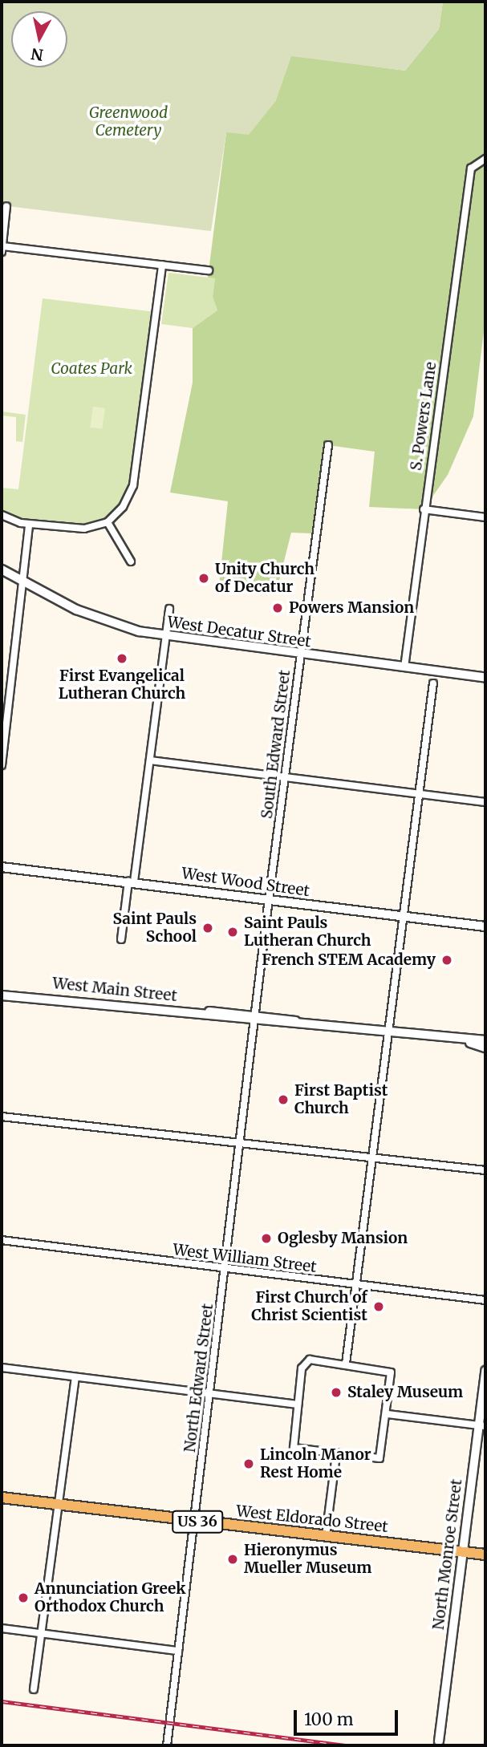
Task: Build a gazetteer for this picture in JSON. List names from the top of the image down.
{
  "streets": {
    "main road": ["West Eldorado Street", "US 36"],
    "street": [
      "S. Powers Lane",
      "West Decatur Street",
      "South Edward Street",
      "West Wood Street",
      "West Main Street",
      "West William Street",
      "North Edward Street",
      "North Monroe Street"
    ]
  },
  "crossings": [
    ["S. Powers Lane", "West Decatur Street"],
    ["West Decatur Street", "South Edward Street"],
    ["South Edward Street", "West Wood Street"],
    ["South Edward Street", "West Main Street"],
    ["South Edward Street", "North Edward Street"],
    ["West Main Street", "North Edward Street"],
    ["West William Street", "North Edward Street"],
    ["North Edward Street", "West Eldorado Street"],
    ["West Eldorado Street", "North Monroe Street"]
  ],
  "parks": ["Greenwood Cemetery", "Coates Park"],
  "places": [
    "Unity Church of Decatur",
    "Powers Mansion",
    "First Evangelical Lutheran Church",
    "Saint Pauls School",
    "Saint Pauls Lutheran Church",
    "French STEM Academy",
    "First Baptist Church",
    "Oglesby Mansion",
    "First Church of Christ Scientist",
    "Staley Museum",
    "Lincoln Manor Rest Home",
    "Hieronymus Mueller Museum",
    "Annunciation Greek Orthodox Church"
  ],
  "scale_bar": "100 m",
  "north": "bottom"
}
